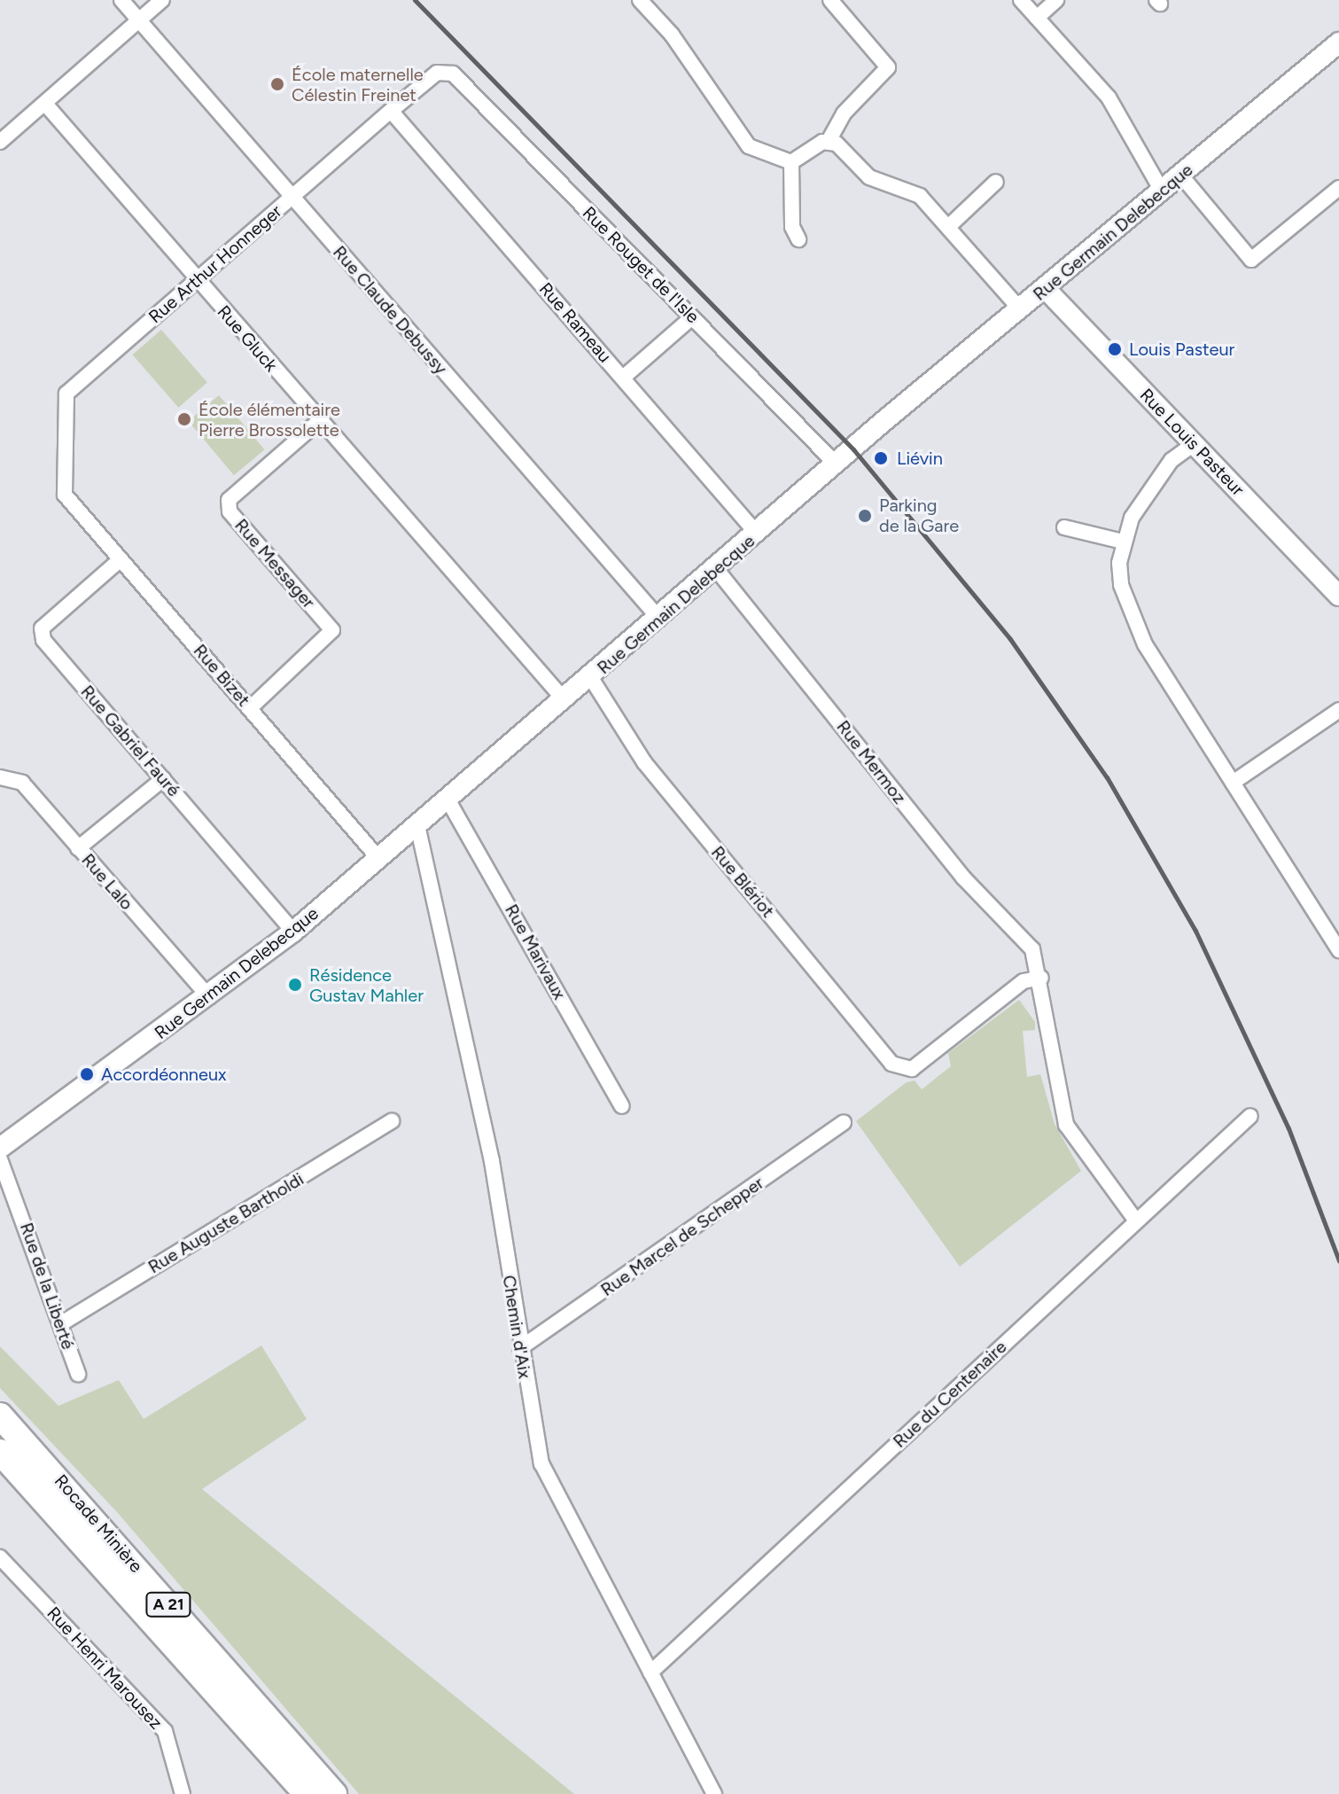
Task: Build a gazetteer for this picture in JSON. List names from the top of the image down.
{
  "streets": {
    "highway": ["Rocade Minière", "A 21"],
    "street": [
      "Rue Germain Delebecque",
      "Rue Arthur Honneger",
      "Rue Rouget de l'Isle",
      "Rue Claude Debussy",
      "Rue Rameau",
      "Rue Gluck",
      "Rue Louis Pasteur",
      "Rue Messager",
      "Rue Bizet",
      "Rue Gabriel Fauré",
      "Rue Mermoz",
      "Rue Lalo",
      "Rue Blériot",
      "Rue Marivaux",
      "Rue Auguste Bartholdi",
      "Rue Marcel de Schepper",
      "Rue de la Liberté",
      "Chemin d'Aix",
      "Rue du Centenaire",
      "Rue Henri Marousez"
    ]
  },
  "crossings": [
    ["Rue Germain Delebecque", "Rue Rouget de l'Isle"],
    ["Rue Germain Delebecque", "Rue Claude Debussy"],
    ["Rue Germain Delebecque", "Rue Rameau"],
    ["Rue Germain Delebecque", "Rue Gluck"],
    ["Rue Germain Delebecque", "Rue Louis Pasteur"],
    ["Rue Germain Delebecque", "Rue Bizet"],
    ["Rue Germain Delebecque", "Rue Gabriel Fauré"],
    ["Rue Germain Delebecque", "Rue Mermoz"],
    ["Rue Germain Delebecque", "Rue Lalo"],
    ["Rue Germain Delebecque", "Rue Blériot"],
    ["Rue Germain Delebecque", "Rue Marivaux"],
    ["Rue Germain Delebecque", "Chemin d'Aix"],
    ["Rue Arthur Honneger", "Rue Rouget de l'Isle"],
    ["Rue Arthur Honneger", "Rue Claude Debussy"],
    ["Rue Arthur Honneger", "Rue Rameau"],
    ["Rue Arthur Honneger", "Rue Gluck"],
    ["Rue Arthur Honneger", "Rue Bizet"],
    ["Rue Gluck", "Rue Messager"],
    ["Rue Messager", "Rue Bizet"],
    ["Rue Bizet", "Rue Gabriel Fauré"],
    ["Rue Mermoz", "Rue Blériot"],
    ["Rue Auguste Bartholdi", "Rue de la Liberté"],
    ["Rue Marcel de Schepper", "Chemin d'Aix"],
    ["Chemin d'Aix", "Rue du Centenaire"]
  ],
  "places": [
    "École maternelle Célestin Freinet",
    "Louis Pasteur",
    "École élémentaire Pierre Brossolette",
    "Liévin",
    "Parking de la Gare",
    "Résidence Gustav Mahler",
    "Accordéonneux"
  ]
}
